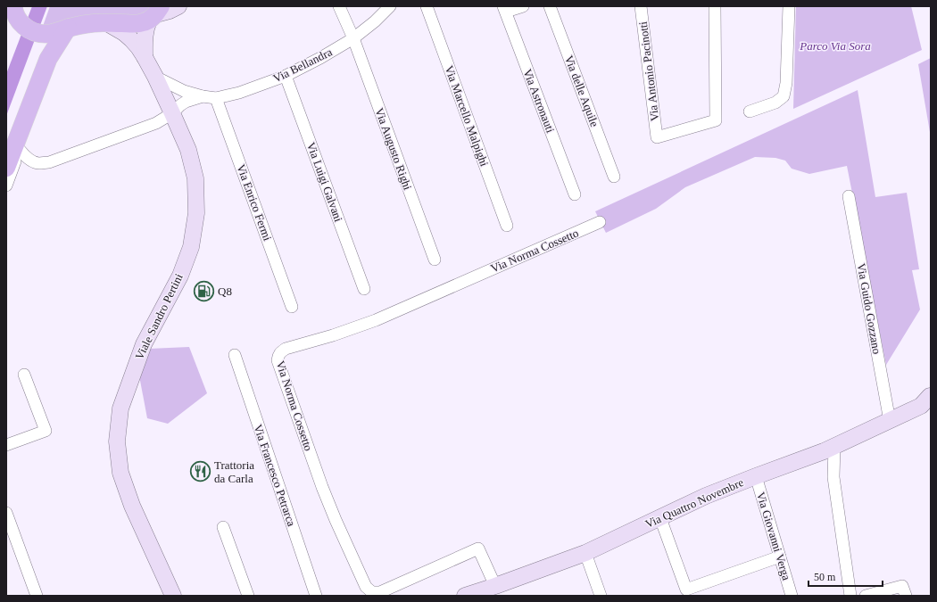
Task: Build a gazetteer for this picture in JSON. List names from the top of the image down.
{
  "streets": {
    "main road": ["Viale Sandro Pertini", "Via Quattro Novembre"],
    "street": [
      "Via Bellandra",
      "Via Antonio Pacinotti",
      "Via delle Aquile",
      "Via Astronauti",
      "Via Marcello Malpighi",
      "Via Augusto Righi",
      "Via Luigi Galvani",
      "Via Enrico Fermi",
      "Via Norma Cossetto",
      "Via Guido Gozzano",
      "Via Francesco Petrarca",
      "Via Giovanni Verga"
    ]
  },
  "crossings": [
    ["Via Bellandra", "Via Augusto Righi"],
    ["Via Bellandra", "Via Luigi Galvani"],
    ["Via Bellandra", "Via Enrico Fermi"],
    ["Via Bellandra", "Viale Sandro Pertini"],
    ["Via Norma Cossetto", "Via Quattro Novembre"],
    ["Via Guido Gozzano", "Via Quattro Novembre"],
    ["Via Quattro Novembre", "Via Giovanni Verga"]
  ],
  "parks": ["Parco Via Sora"],
  "places": {
    "fuel station": ["Q8"],
    "restaurant": ["Trattoria da Carla"]
  },
  "scale_bar": "50 m"
}
